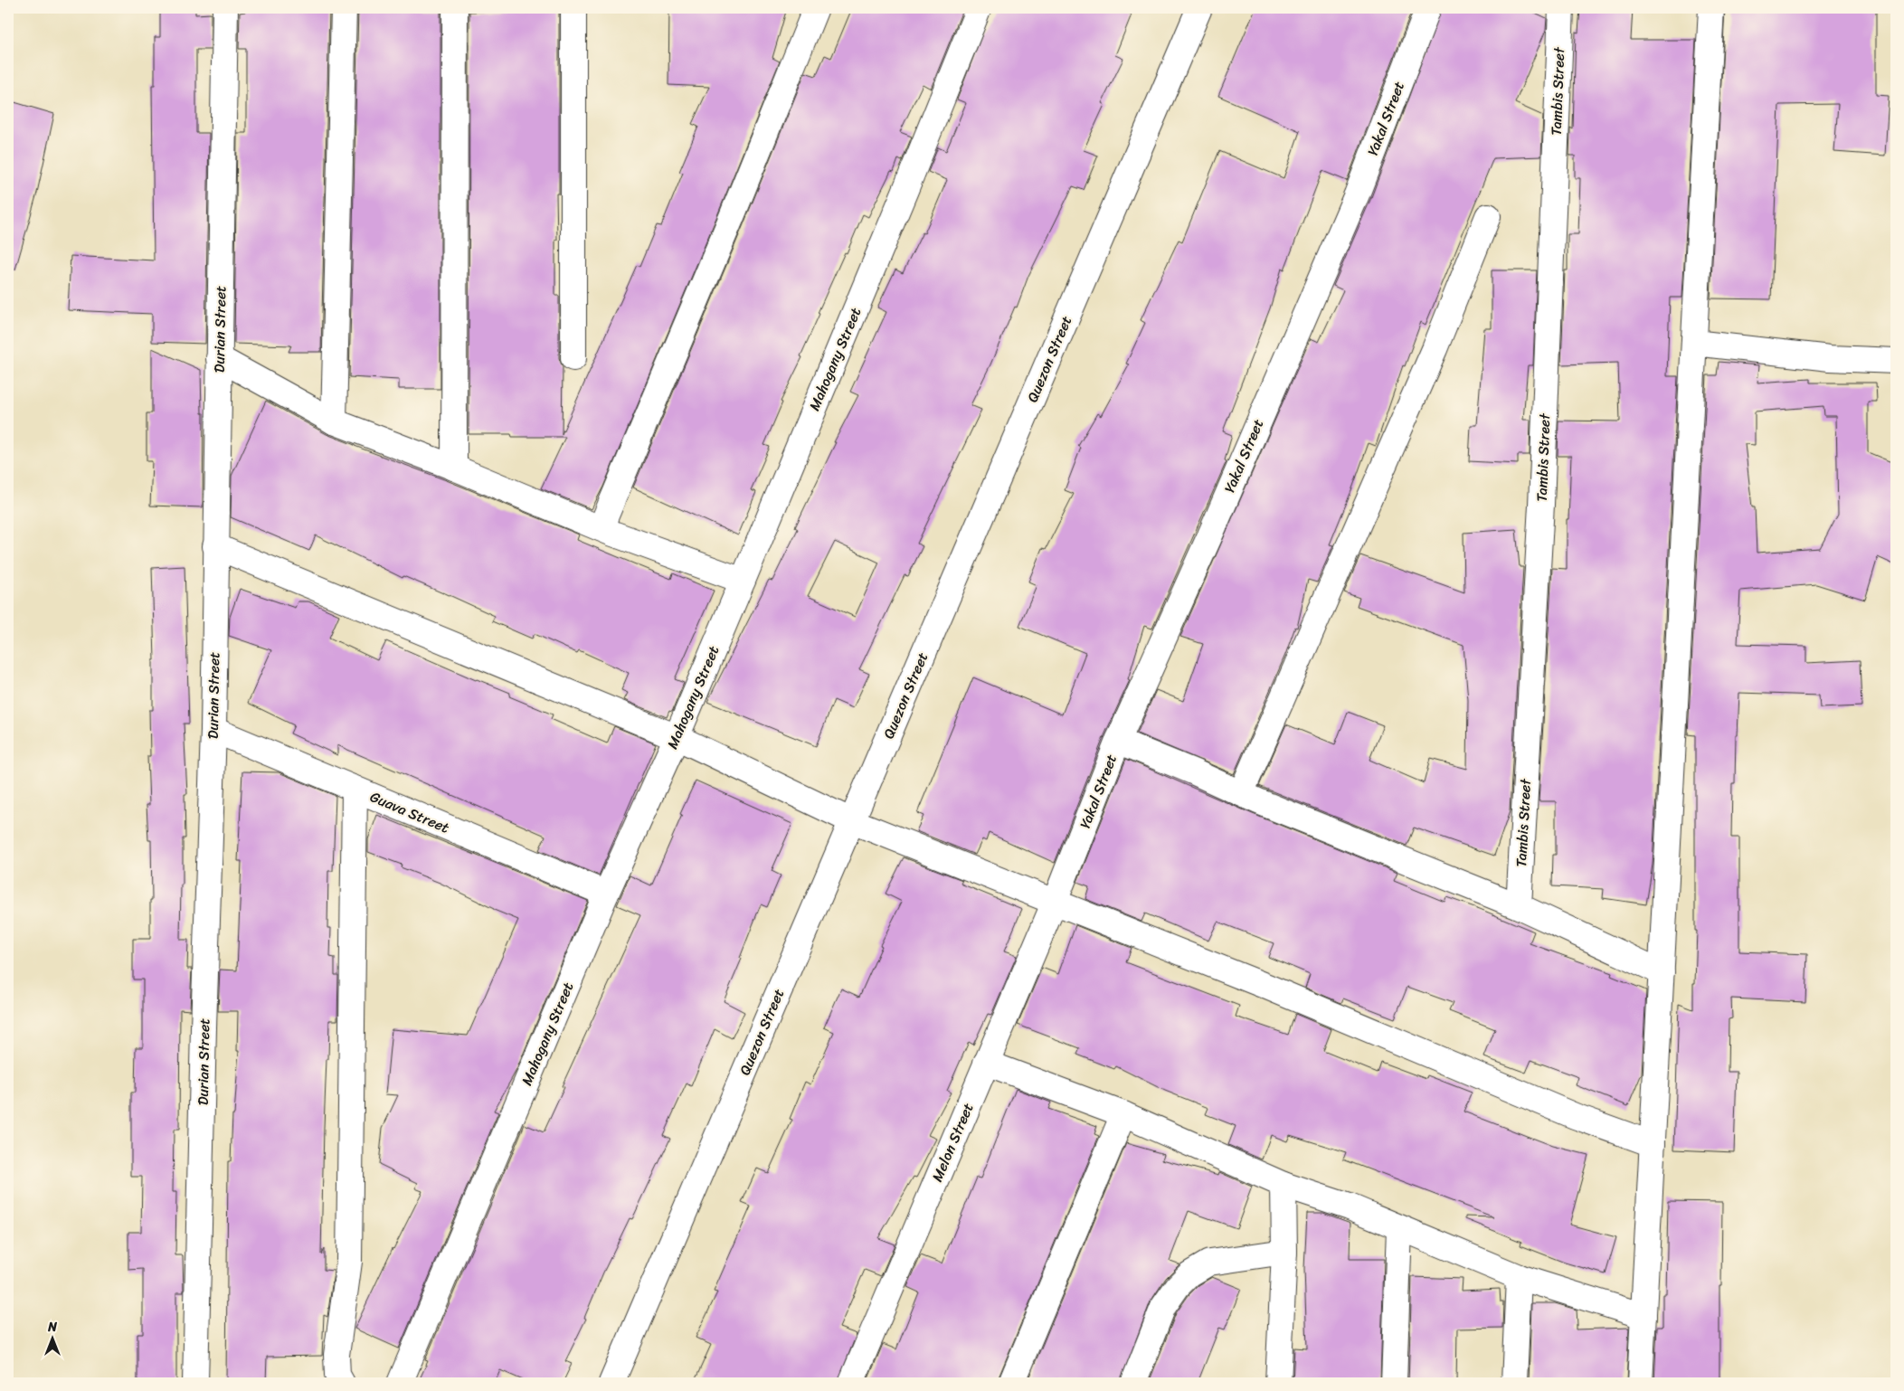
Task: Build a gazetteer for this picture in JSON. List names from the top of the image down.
{
  "streets": {
    "street": [
      "Tambis Street",
      "Yakal Street",
      "Durian Street",
      "Mahogany Street",
      "Quezon Street",
      "Guava Street",
      "Melon Street"
    ]
  },
  "crossings": [
    ["Yakal Street", "Melon Street"],
    ["Durian Street", "Guava Street"],
    ["Mahogany Street", "Guava Street"]
  ],
  "north": "top"
}
